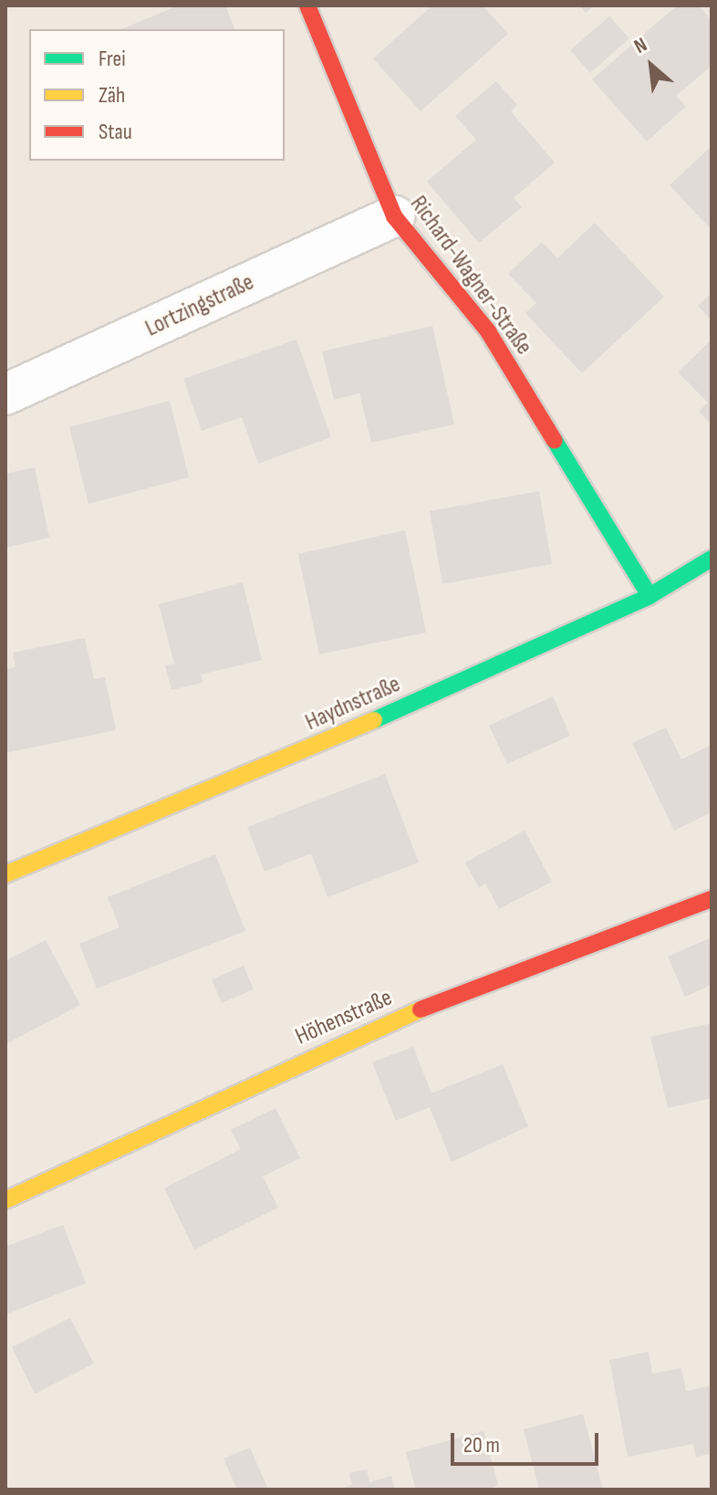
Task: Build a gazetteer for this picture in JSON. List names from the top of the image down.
{
  "streets": {
    "street": [
      "Richard-Wagner-Straße",
      "Lortzingstraße",
      "Haydnstraße",
      "Höhenstraße"
    ]
  },
  "crossings": [
    ["Richard-Wagner-Straße", "Lortzingstraße"],
    ["Richard-Wagner-Straße", "Haydnstraße"]
  ],
  "legend": ["Frei", "Zäh", "Stau"],
  "scale_bar": "20 m",
  "north": "top left"
}
